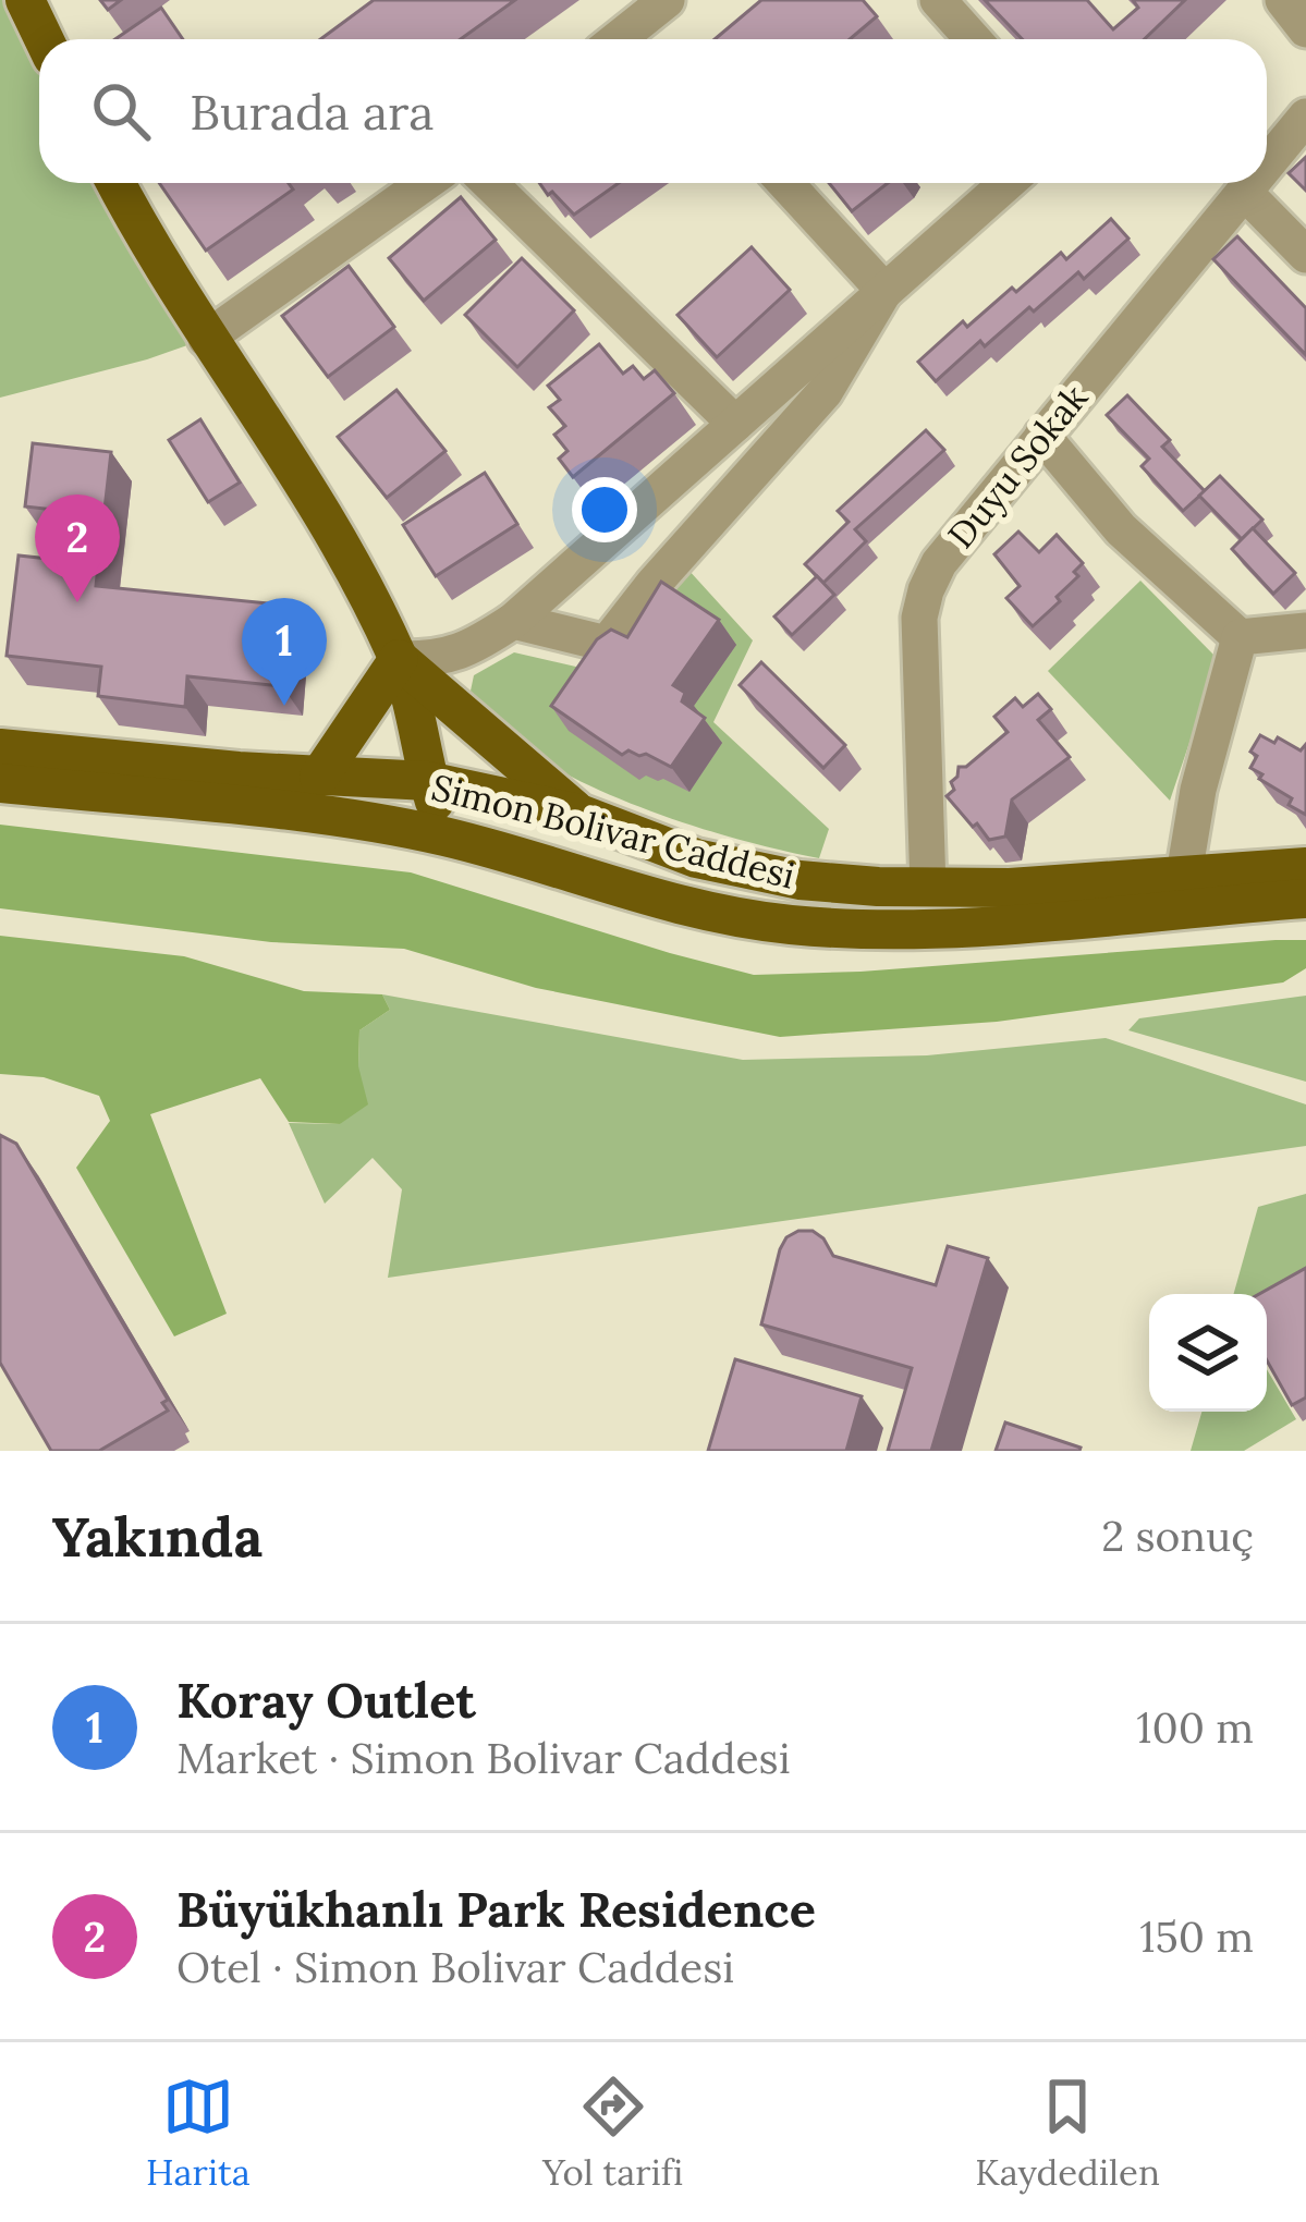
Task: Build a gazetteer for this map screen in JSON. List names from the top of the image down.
{
  "streets": {
    "main road": ["Simon Bolivar Caddesi"],
    "street": ["Duyu Sokak"]
  },
  "crossings": [
    ["Duyu Sokak", "Simon Bolivar Caddesi"]
  ],
  "page": {
    "search": "Burada ara",
    "pins": ["2", "1"],
    "heading": ["Yakında", "2 sonuç"],
    "list": [
      {
        "mark": "1",
        "name": "Koray Outlet",
        "note": "Market · Simon Bolivar Caddesi",
        "value": "100 m"
      },
      {
        "mark": "2",
        "name": "Büyükhanlı Park Residence",
        "note": "Otel · Simon Bolivar Caddesi",
        "value": "150 m"
      }
    ],
    "nav": ["Harita", "Yol tarifi", "Kaydedilen"]
  }
}
